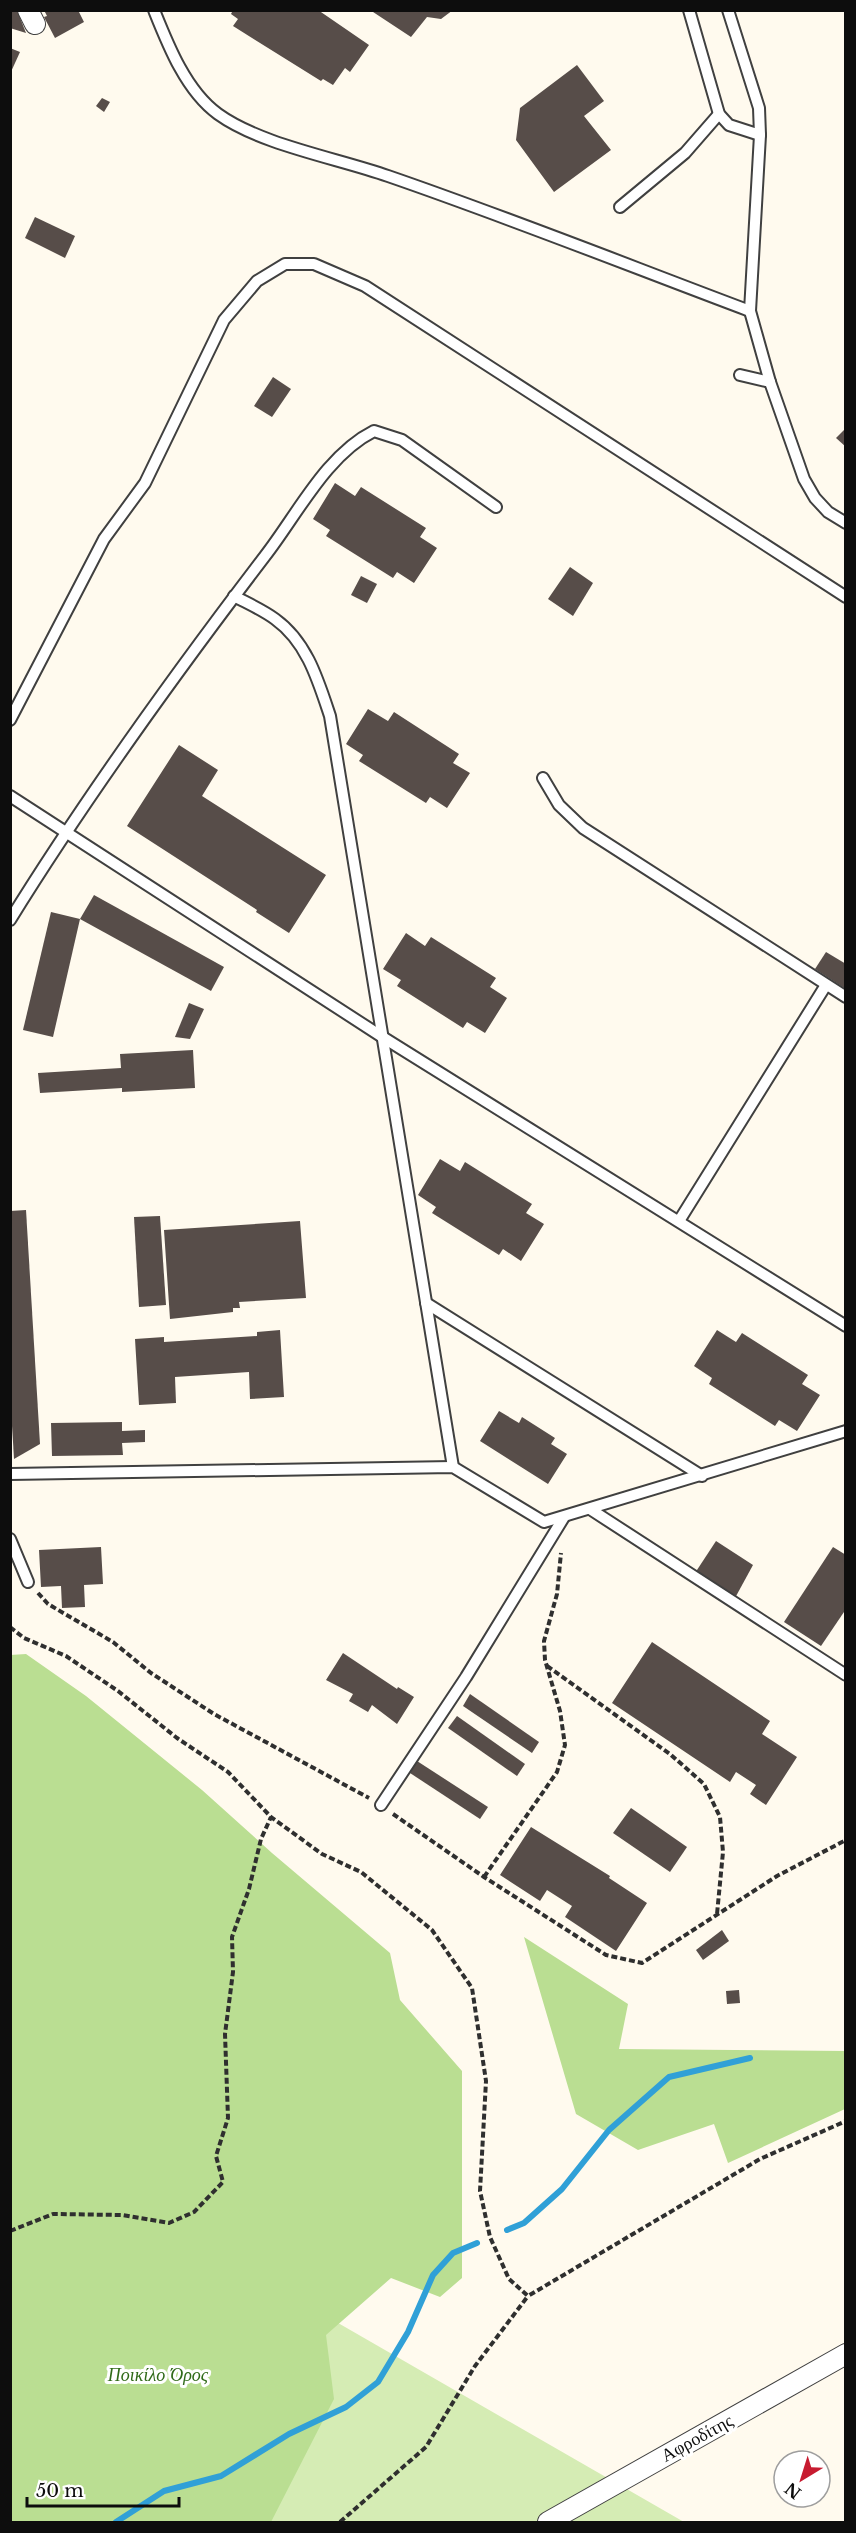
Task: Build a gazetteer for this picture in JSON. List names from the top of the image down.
{
  "streets": {
    "street": ["Αφροδίτης"]
  },
  "parks": ["Ποικίλο Όρος"],
  "scale_bar": "50 m",
  "north": "bottom left"
}
